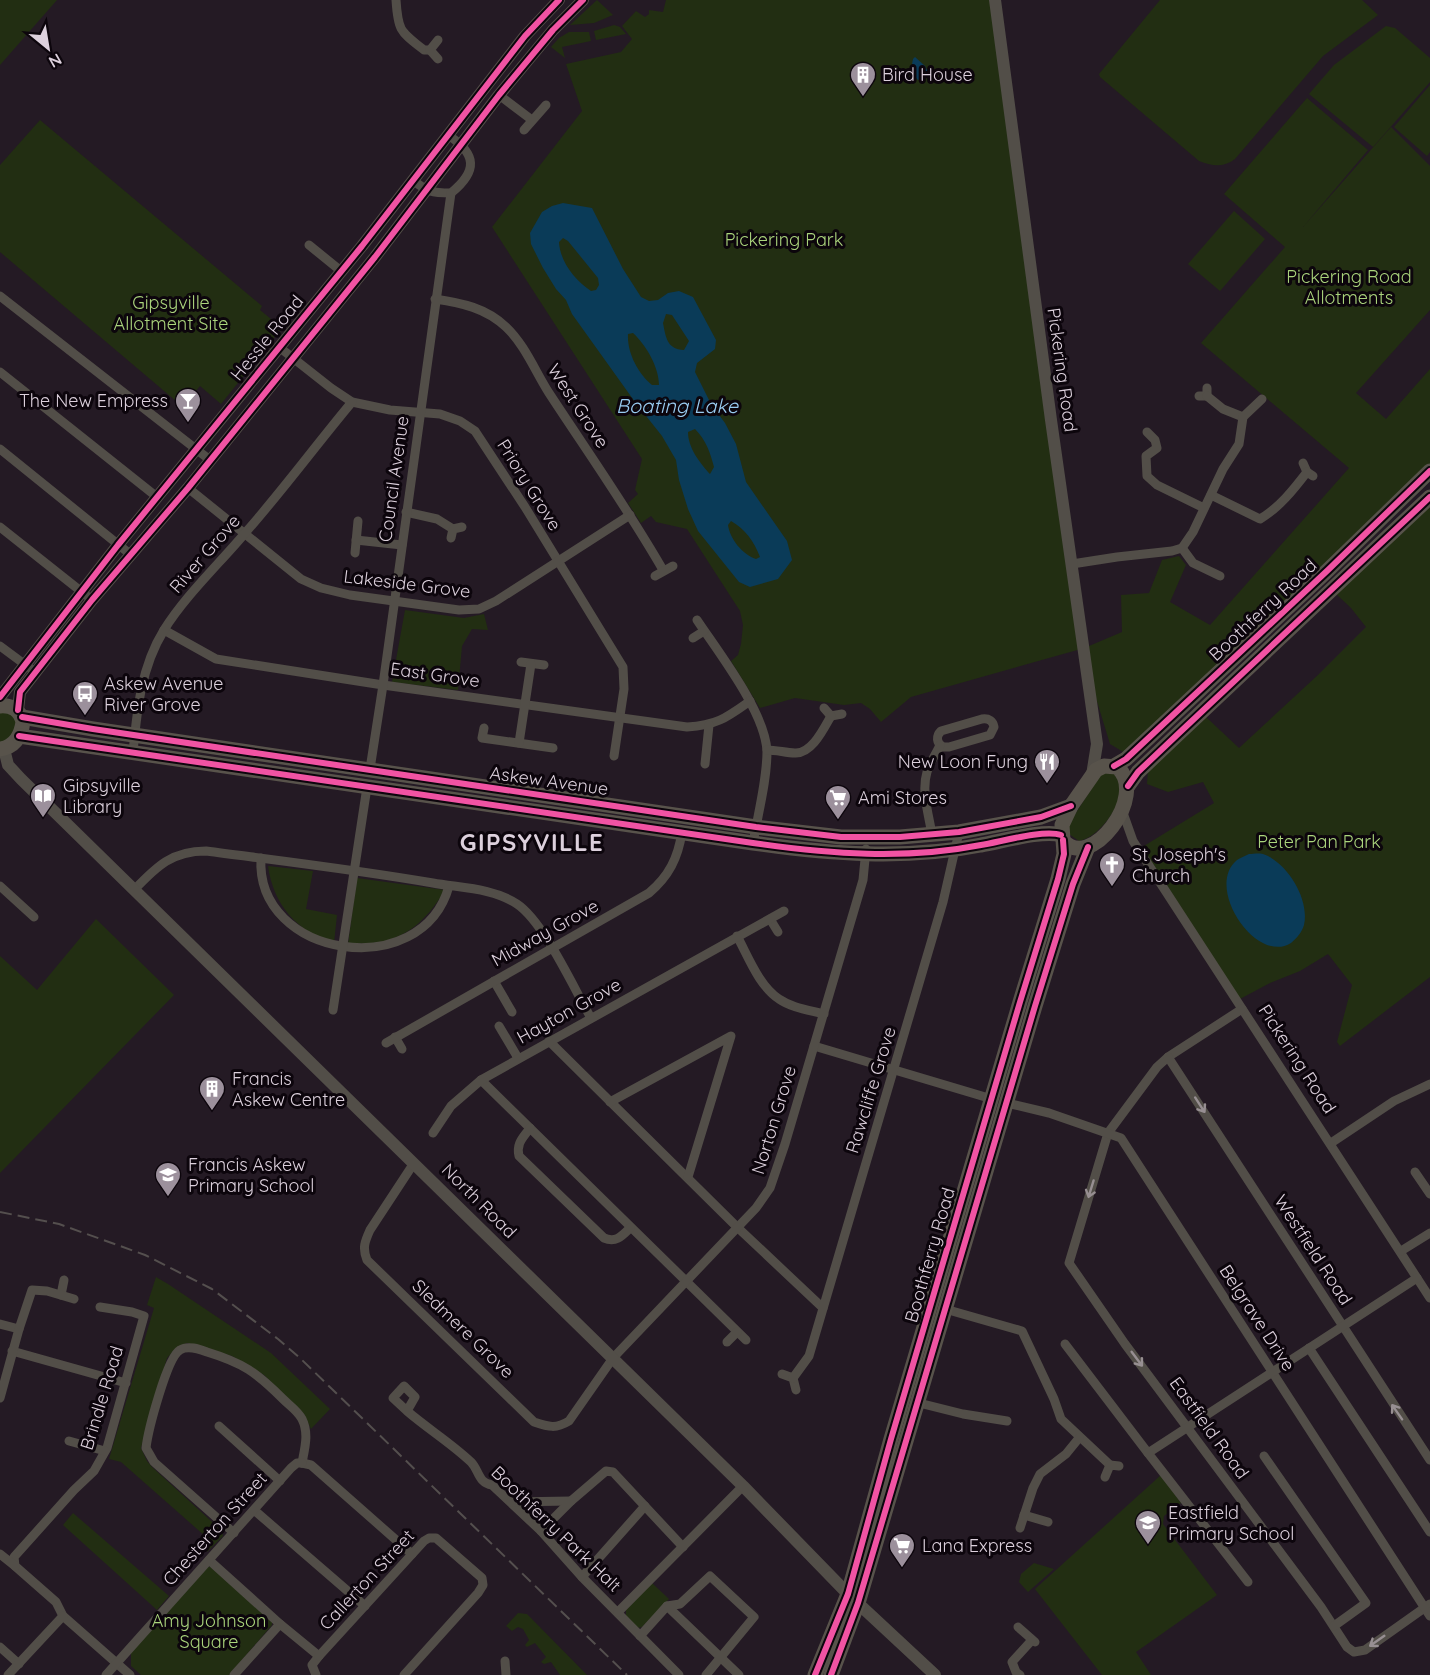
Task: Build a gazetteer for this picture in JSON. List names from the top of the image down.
{
  "streets": {
    "main road": ["Boothferry Road", "Askew Avenue"],
    "street": [
      "Hessle Road",
      "Pickering Road",
      "West Grove",
      "Council Avenue",
      "Priory Grove",
      "River Grove",
      "Lakeside Grove",
      "East Grove",
      "Midway Grove",
      "Hayton Grove",
      "Rawcliffe Grove",
      "Norton Grove",
      "North Road",
      "Westfield Road",
      "Belgrave Drive",
      "Sledmere Grove",
      "Brindle Road",
      "Eastfield Road",
      "Chesterton Street",
      "Boothferry Park Halt",
      "Callerton Street"
    ]
  },
  "crossings": [
    ["Hessle Road", "Priory Grove"],
    ["Hessle Road", "Lakeside Grove"],
    ["Hessle Road", "Askew Avenue"],
    ["Pickering Road", "Boothferry Road"],
    ["West Grove", "Council Avenue"],
    ["West Grove", "Lakeside Grove"],
    ["Council Avenue", "Priory Grove"],
    ["Council Avenue", "Lakeside Grove"],
    ["Council Avenue", "East Grove"],
    ["Council Avenue", "Askew Avenue"],
    ["Priory Grove", "River Grove"],
    ["Priory Grove", "Lakeside Grove"],
    ["Priory Grove", "East Grove"],
    ["River Grove", "Lakeside Grove"],
    ["River Grove", "East Grove"],
    ["River Grove", "Askew Avenue"],
    ["Boothferry Road", "Askew Avenue"],
    ["Boothferry Road", "North Road"],
    ["Boothferry Road", "Belgrave Drive"],
    ["Askew Avenue", "Midway Grove"],
    ["Askew Avenue", "Rawcliffe Grove"],
    ["Askew Avenue", "Norton Grove"],
    ["Rawcliffe Grove", "Belgrave Drive"],
    ["Norton Grove", "North Road"],
    ["Norton Grove", "Belgrave Drive"],
    ["Norton Grove", "Sledmere Grove"],
    ["North Road", "Sledmere Grove"],
    ["Belgrave Drive", "Eastfield Road"]
  ],
  "districts": ["GIPSYVILLE"],
  "water": ["Boating Lake"],
  "parks": [
    "Pickering Park",
    "Pickering Road Allotments",
    "Gipsyville Allotment Site",
    "Peter Pan Park",
    "Amy Johnson Square"
  ],
  "places": {
    "building": ["Bird House", "Francis Askew Centre"],
    "bar": ["The New Empress"],
    "bus stop": ["Askew Avenue River Grove"],
    "restaurant": ["New Loon Fung"],
    "library": ["Gipsyville Library"],
    "supermarket": ["Ami Stores", "Lana Express"],
    "church": ["St Joseph's Church"],
    "school or university": ["Francis Askew Primary School", "Eastfield Primary School"]
  },
  "north": "bottom right"
}
